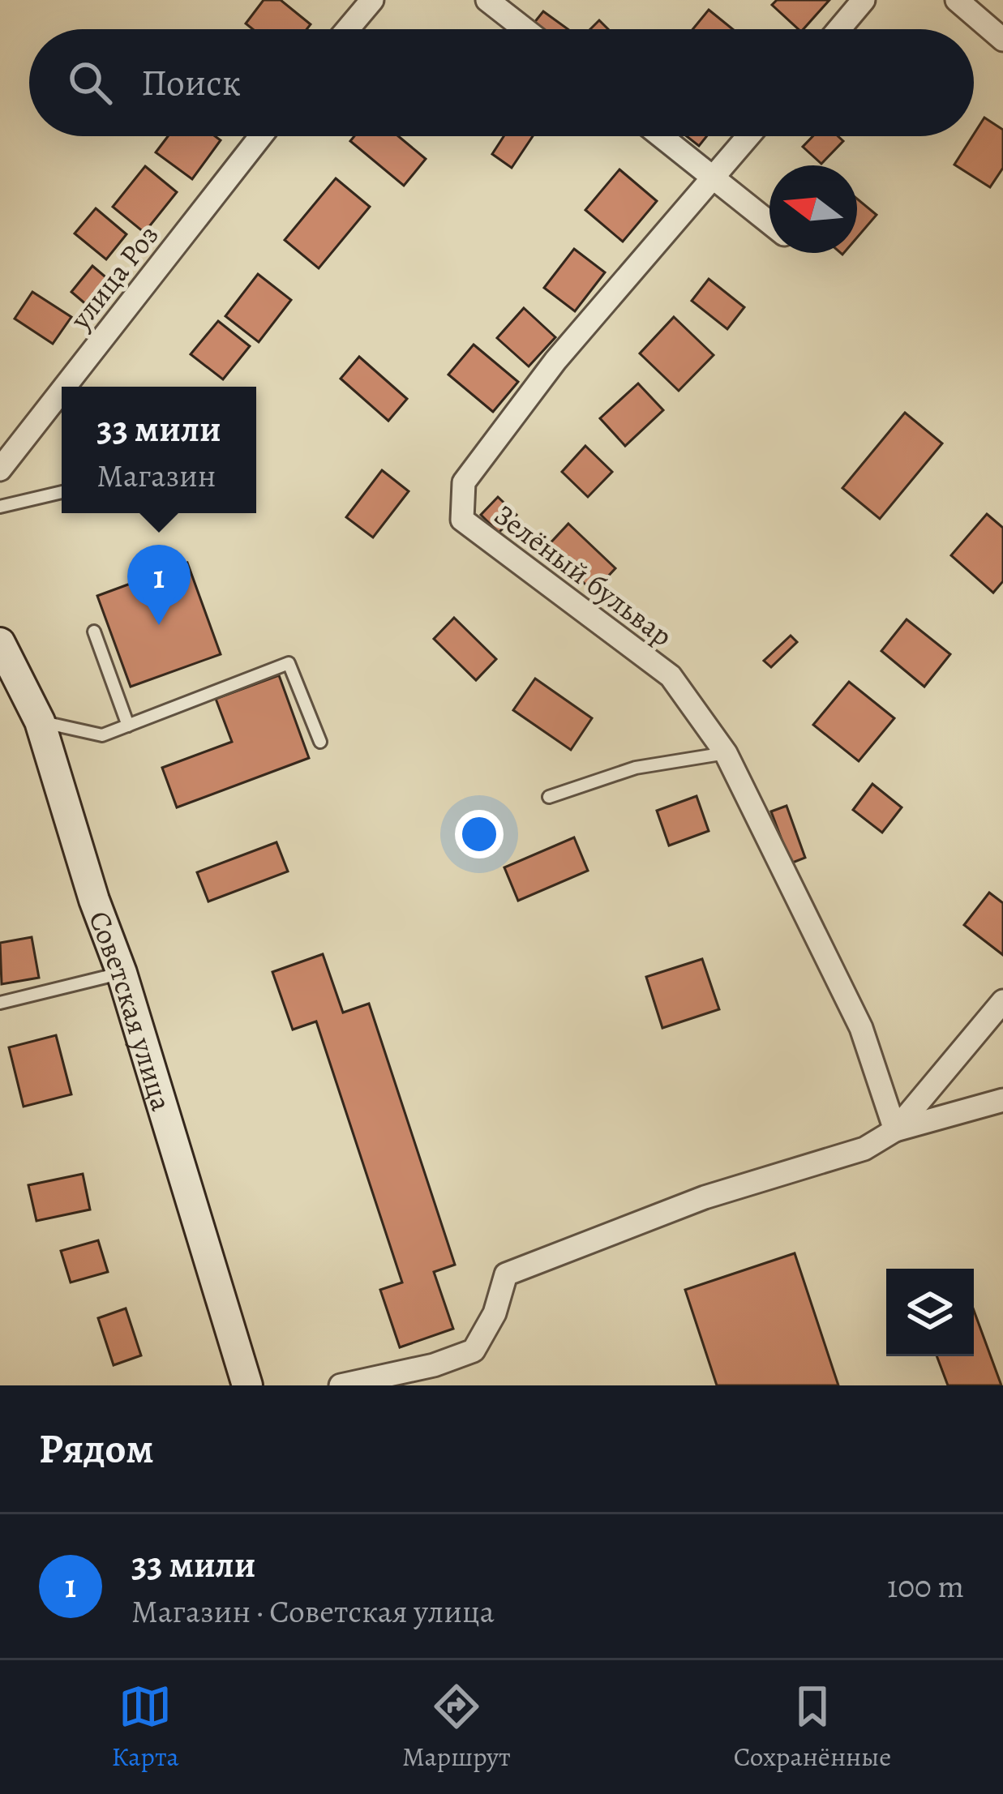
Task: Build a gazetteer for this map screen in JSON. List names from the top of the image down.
{
  "streets": {
    "street": ["улица Роз", "Зелёный бульвар", "Советская улица"]
  },
  "north": "left",
  "page": {
    "search": "Поиск",
    "popup": ["33 мили", "Магазин"],
    "pins": "1",
    "heading": "Рядом",
    "list": [
      {
        "mark": "1",
        "name": "33 мили",
        "note": "Магазин · Советская улица",
        "value": "100 m"
      }
    ],
    "nav": ["Карта", "Маршрут", "Сохранённые"]
  }
}
